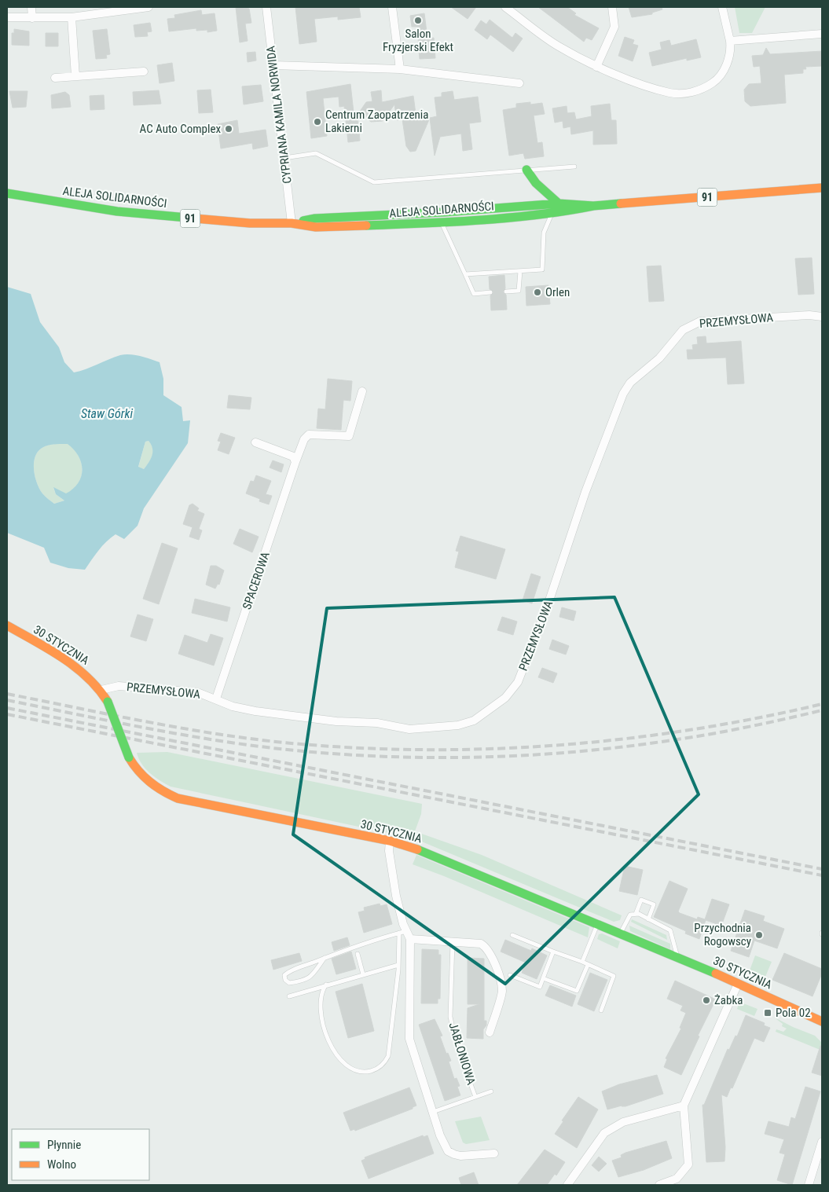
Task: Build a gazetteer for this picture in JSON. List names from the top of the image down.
{
  "streets": {
    "main road": ["ALEJA SOLIDARNOŚCI", "91", "30 STYCZNIA"],
    "street": ["CYPRIANA KAMILA NORWIDA", "PRZEMYSŁOWA", "SPACEROWA"],
    "lane": ["JABŁONIOWA"]
  },
  "crossings": [
    ["CYPRIANA KAMILA NORWIDA", "ALEJA SOLIDARNOŚCI"],
    ["PRZEMYSŁOWA", "SPACEROWA"],
    ["PRZEMYSŁOWA", "30 STYCZNIA"]
  ],
  "water": ["Staw Górki"],
  "places": {
    "other": [
      "Salon Fryzjerski Efekt",
      "Centrum Zaopatrzenia Lakierni",
      "AC Auto Complex",
      "Orlen",
      "Przychodnia Rogowscy",
      "Żabka"
    ],
    "transit": ["Pola 02"]
  },
  "legend": ["Płynnie", "Wolno"]
}
